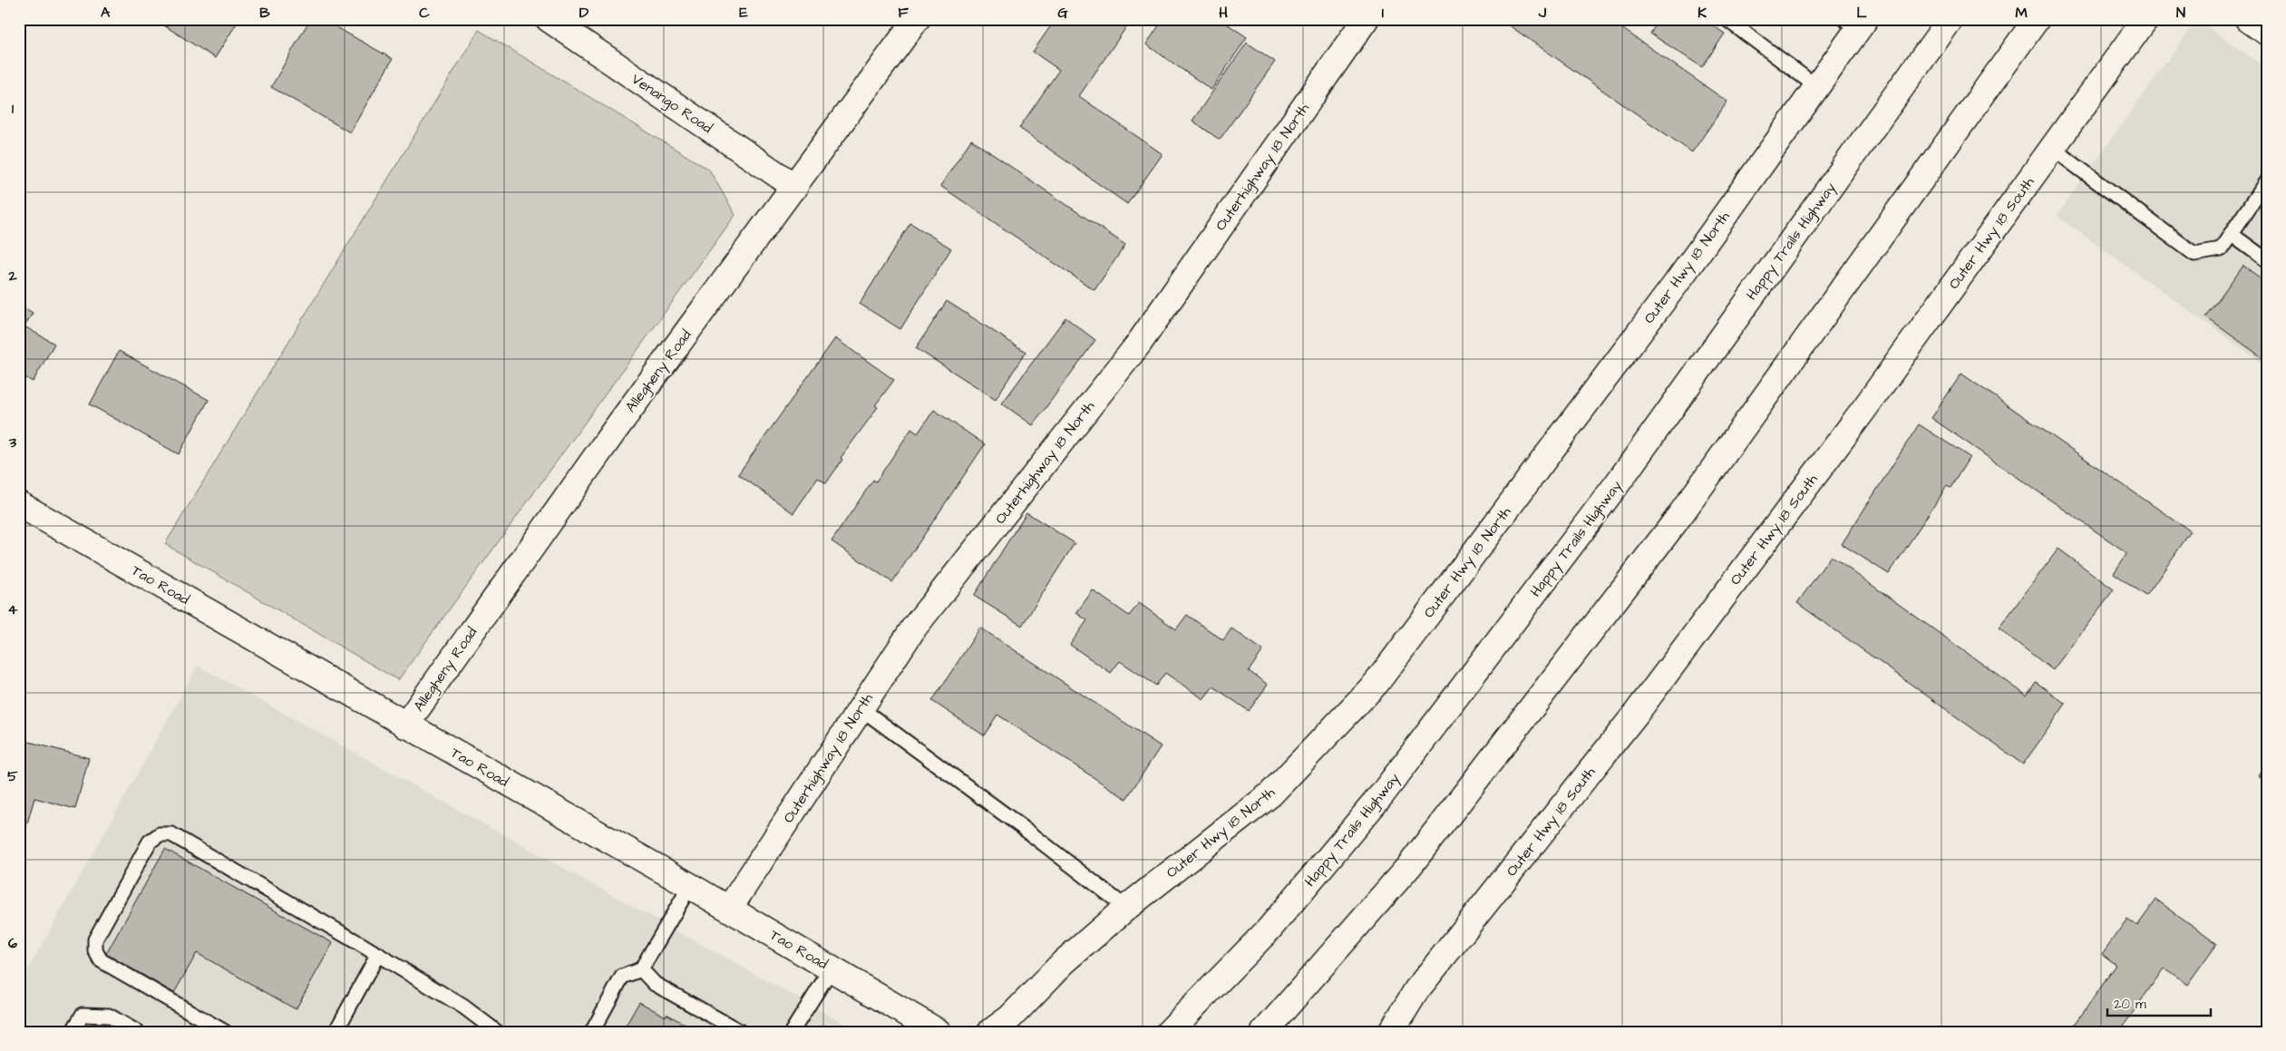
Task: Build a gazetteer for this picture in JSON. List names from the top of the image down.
{
  "streets": {
    "street": [
      "Venango Road",
      "Outerhighway 18 North",
      "Outer Hwy 18 South",
      "Happy Trails Highway",
      "Outer Hwy 18 North",
      "Allegheny Road",
      "Tao Road"
    ]
  },
  "crossings": [
    ["Venango Road", "Allegheny Road"],
    ["Outerhighway 18 North", "Tao Road"],
    ["Allegheny Road", "Tao Road"]
  ],
  "scale_bar": "20 m",
  "grid": {
    "columns": [
      "A",
      "B",
      "C",
      "D",
      "E",
      "F",
      "G",
      "H",
      "I",
      "J",
      "K",
      "L",
      "M",
      "N"
    ],
    "rows": [
      "1",
      "2",
      "3",
      "4",
      "5",
      "6"
    ]
  }
}
